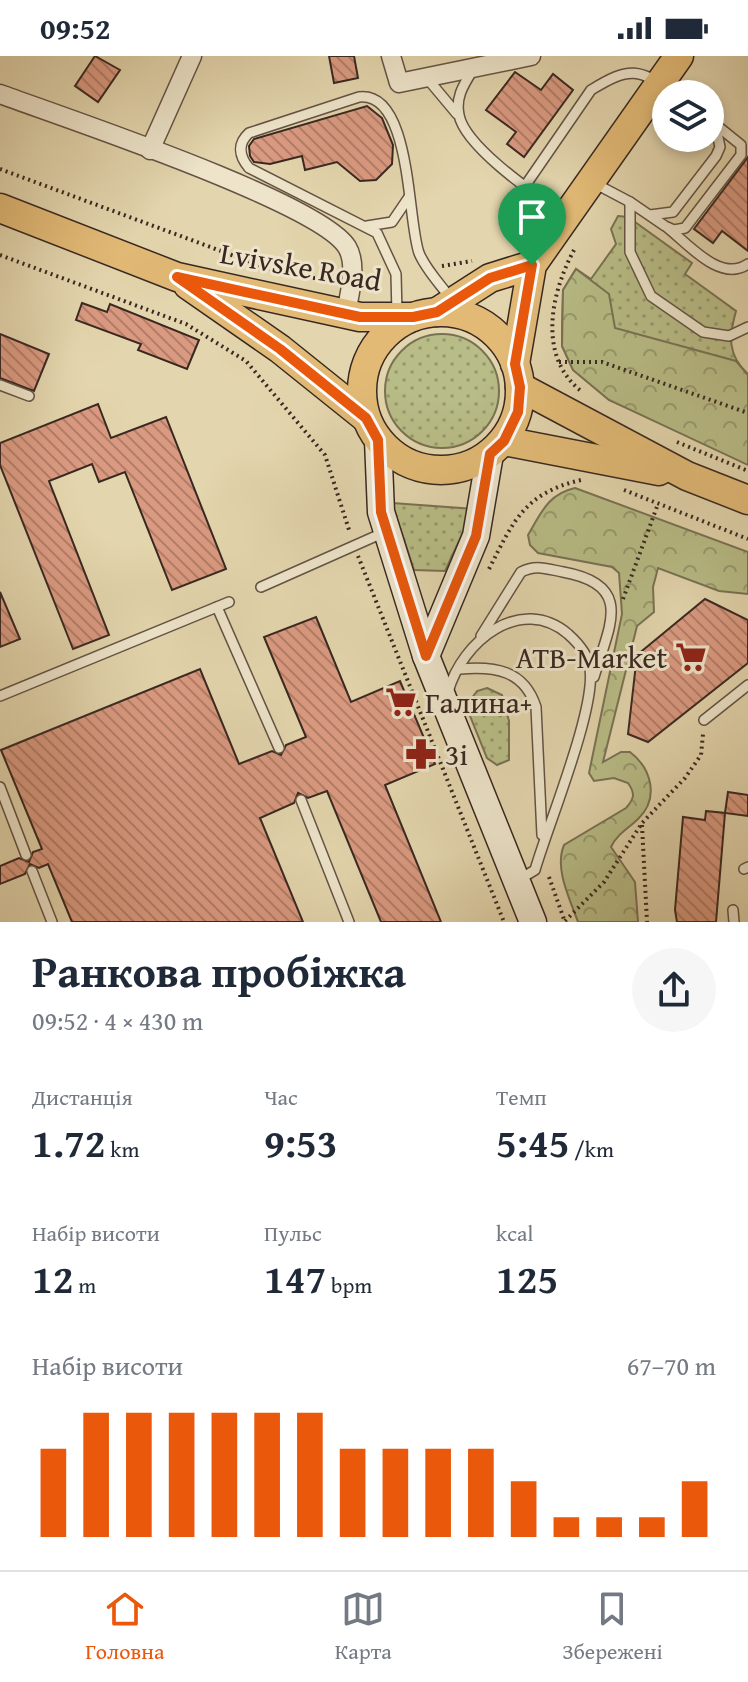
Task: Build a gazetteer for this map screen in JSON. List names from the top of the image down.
{
  "streets": {
    "main road": ["Lvivske Road"]
  },
  "places": {
    "supermarket": ["ATB-Market", "Галина+"],
    "pharmacy": ["3i"]
  },
  "page": {
    "status": "09:52",
    "heading": ["Ранкова пробіжка", "09:52 · 4 × 430 m"],
    "stats": [
      ["Дистанція", "1.72 km"],
      ["Час", "9:53"],
      ["Темп", "5:45 /km"],
      ["Набір висоти", "12 m"],
      ["Пульс", "147 bpm"],
      ["kcal", "125"]
    ],
    "chart": ["Набір висоти", "67–70 m"],
    "tabs": ["Головна", "Карта", "Збережені"]
  }
}
